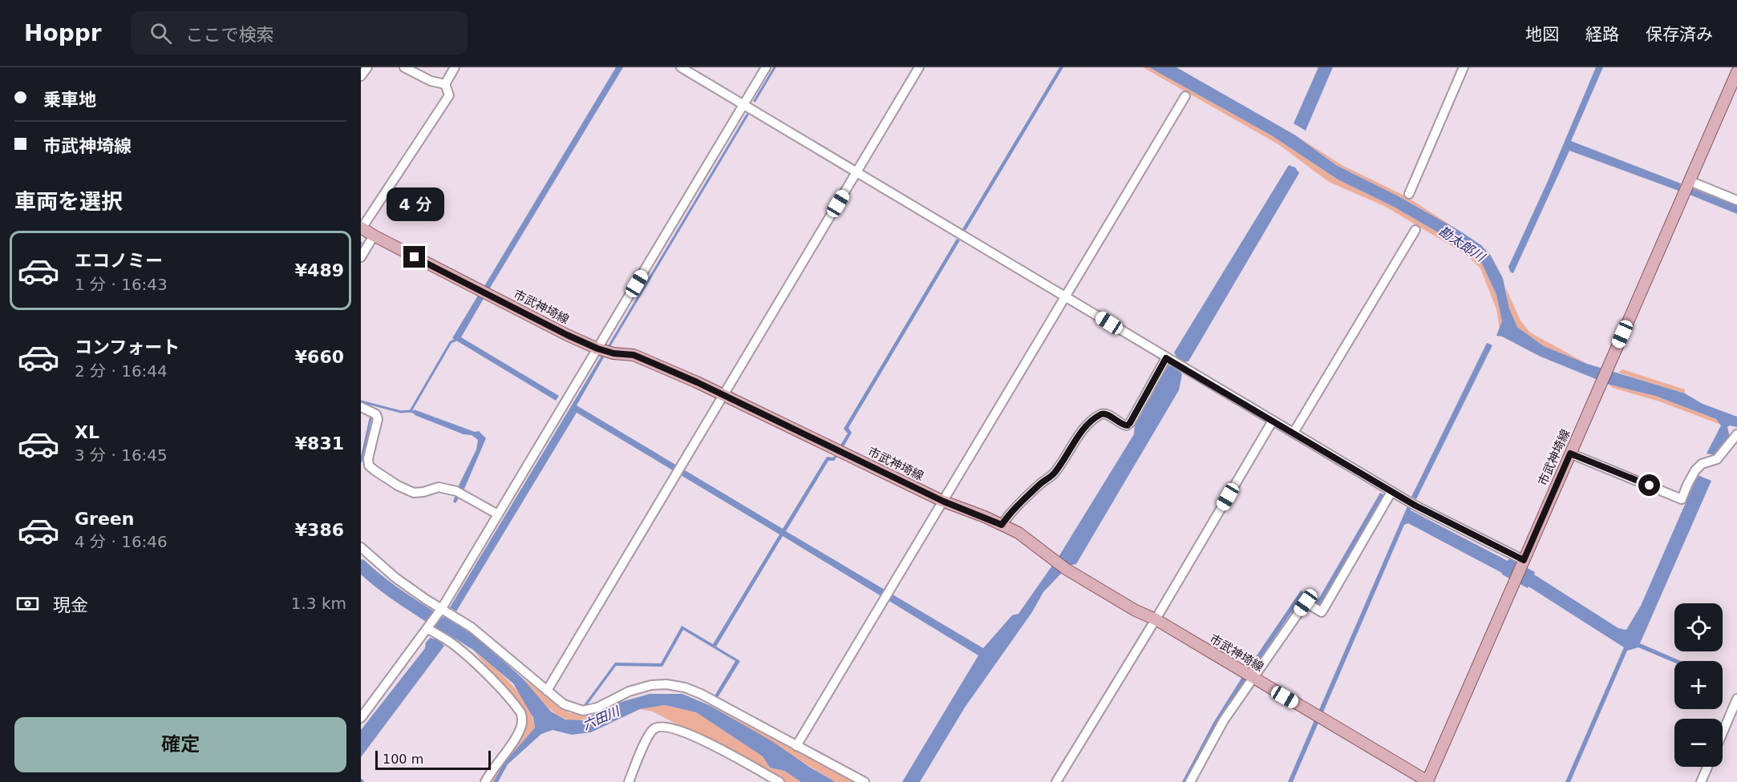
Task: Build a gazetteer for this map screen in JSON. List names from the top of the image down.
{
  "streets": {
    "main road": ["市武神埼線"]
  },
  "water": ["勘太郎川", "六田川"],
  "scale_bar": "100 m",
  "page": {
    "header": "Hoppr",
    "search": "ここで検索",
    "nav": ["地図", "経路", "保存済み"],
    "banner": ["乗車地", "市武神埼線"],
    "heading": "車両を選択",
    "bubble": "4 分",
    "list": [
      {
        "name": "エコノミー",
        "note": "1 分 · 16:43",
        "value": "¥489"
      },
      {
        "name": "コンフォート",
        "note": "2 分 · 16:44",
        "value": "¥660"
      },
      {
        "name": "XL",
        "note": "3 分 · 16:45",
        "value": "¥831"
      },
      {
        "name": "Green",
        "note": "4 分 · 16:46",
        "value": "¥386"
      }
    ],
    "pay": ["現金", "1.3 km"],
    "map_buttons": ["+", "−"],
    "buttons": "確定",
    "scale": "100 m"
  }
}
